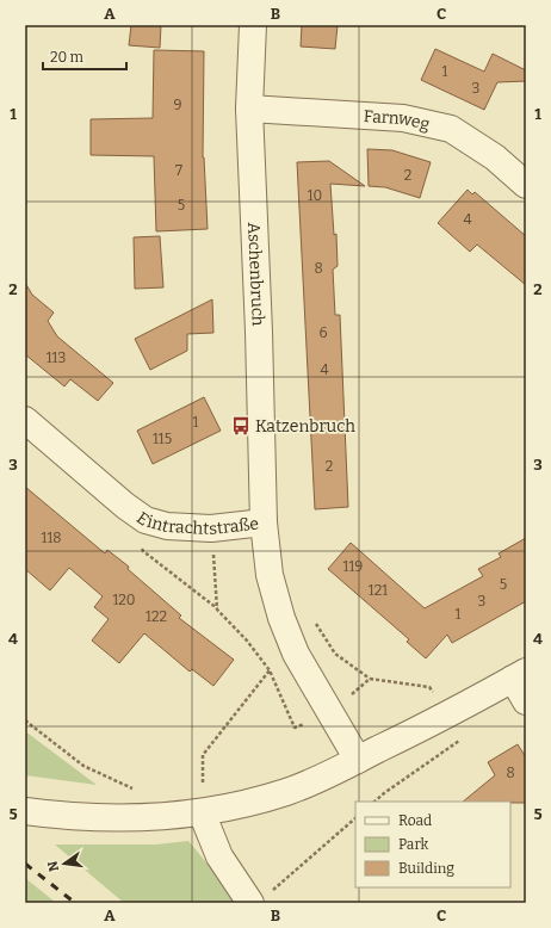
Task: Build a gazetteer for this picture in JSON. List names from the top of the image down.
{
  "streets": {
    "street": ["Farnweg", "Aschenbruch", "Eintrachtstraße"]
  },
  "crossings": [
    ["Farnweg", "Aschenbruch"],
    ["Aschenbruch", "Eintrachtstraße"]
  ],
  "places": {
    "bus stop": ["Katzenbruch"]
  },
  "house_numbers": [
    "1",
    "3",
    "9",
    "7",
    "2",
    "10",
    "5",
    "4",
    "8",
    "6",
    "113",
    "4",
    "1",
    "115",
    "2",
    "118",
    "119",
    "5",
    "121",
    "120",
    "3",
    "1",
    "122",
    "8"
  ],
  "legend": ["Road", "Park", "Building"],
  "scale_bar": "20 m",
  "north": "left",
  "grid": {
    "columns": ["A", "B", "C"],
    "rows": [
      "1",
      "2",
      "3",
      "4",
      "5"
    ]
  }
}
